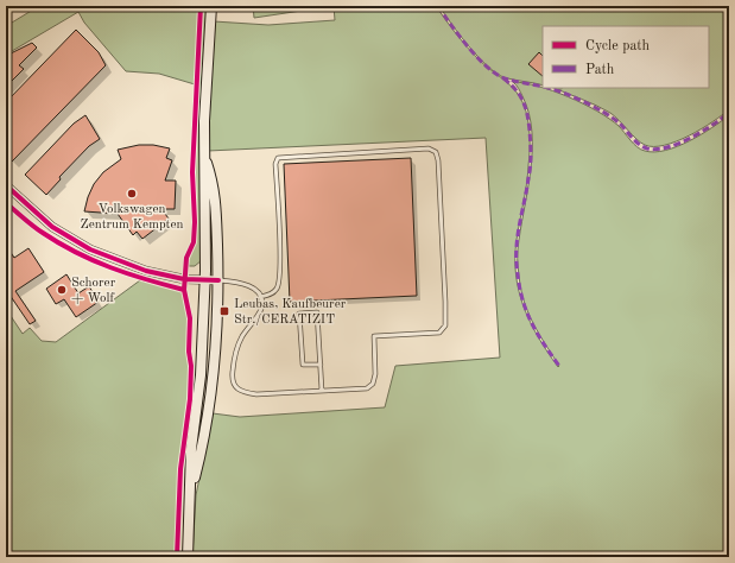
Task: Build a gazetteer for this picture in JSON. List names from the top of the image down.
{
  "places": {
    "other": ["Volkswagen Zentrum Kempten", "Schorer + Wolf"],
    "transit": ["Leubas, Kaufbeurer Str./CERATIZIT"]
  },
  "legend": ["Cycle path", "Path"]
}
